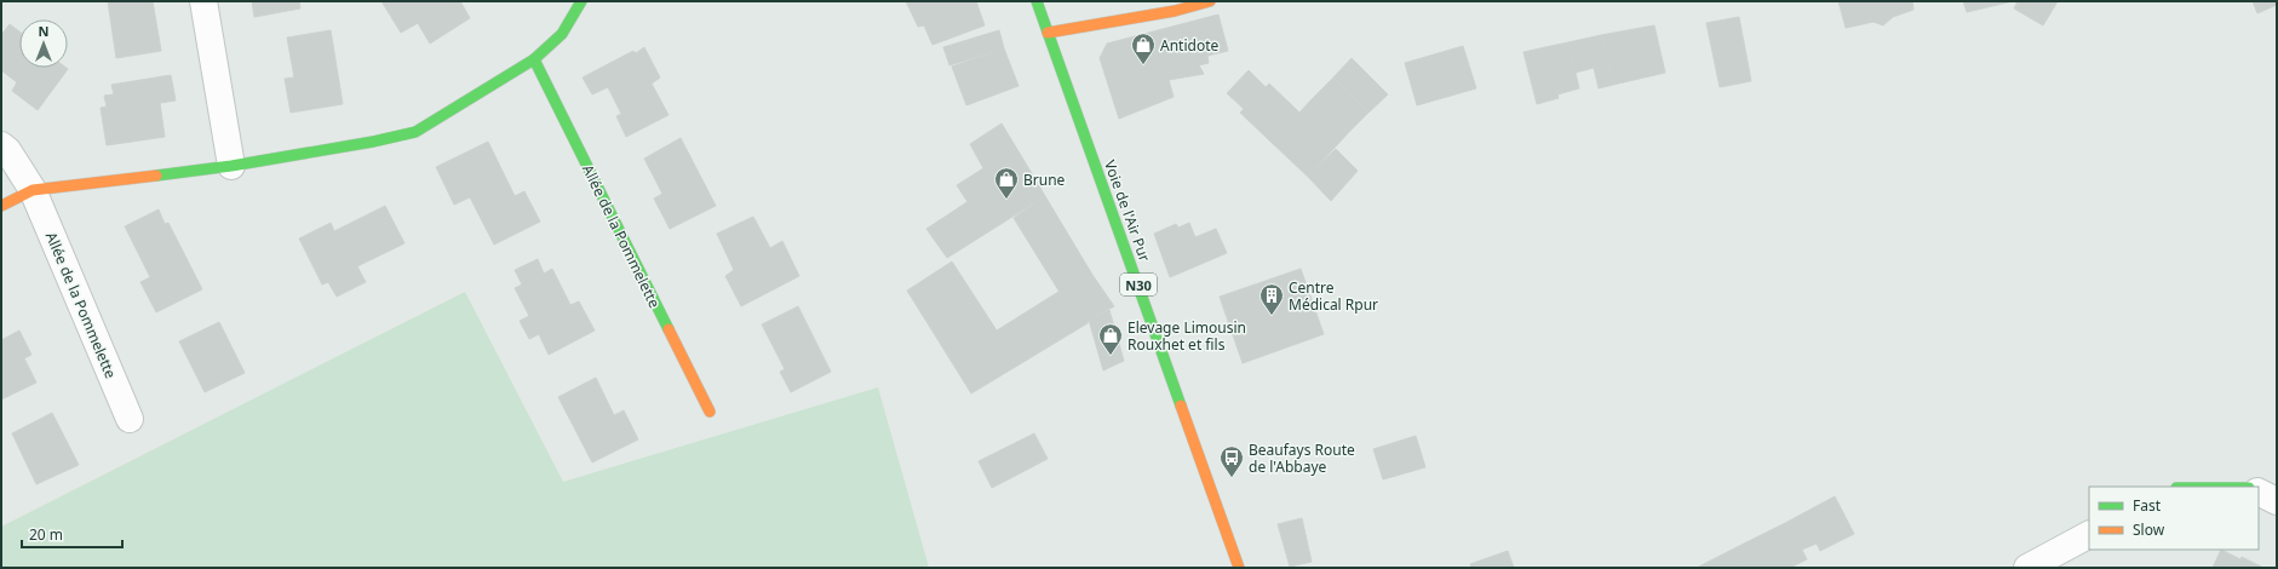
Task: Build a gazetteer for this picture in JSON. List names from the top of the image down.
{
  "streets": {
    "street": ["Voie de l'Air Pur", "Allée de la Pommelette", "N30"]
  },
  "places": {
    "shop": ["Antidote", "Brune", "Elevage Limousin Rouxhet et fils"],
    "building": ["Centre Médical Rpur"],
    "bus stop": ["Beaufays Route de l'Abbaye"]
  },
  "legend": ["Fast", "Slow"],
  "scale_bar": "20 m",
  "north": "top"
}
